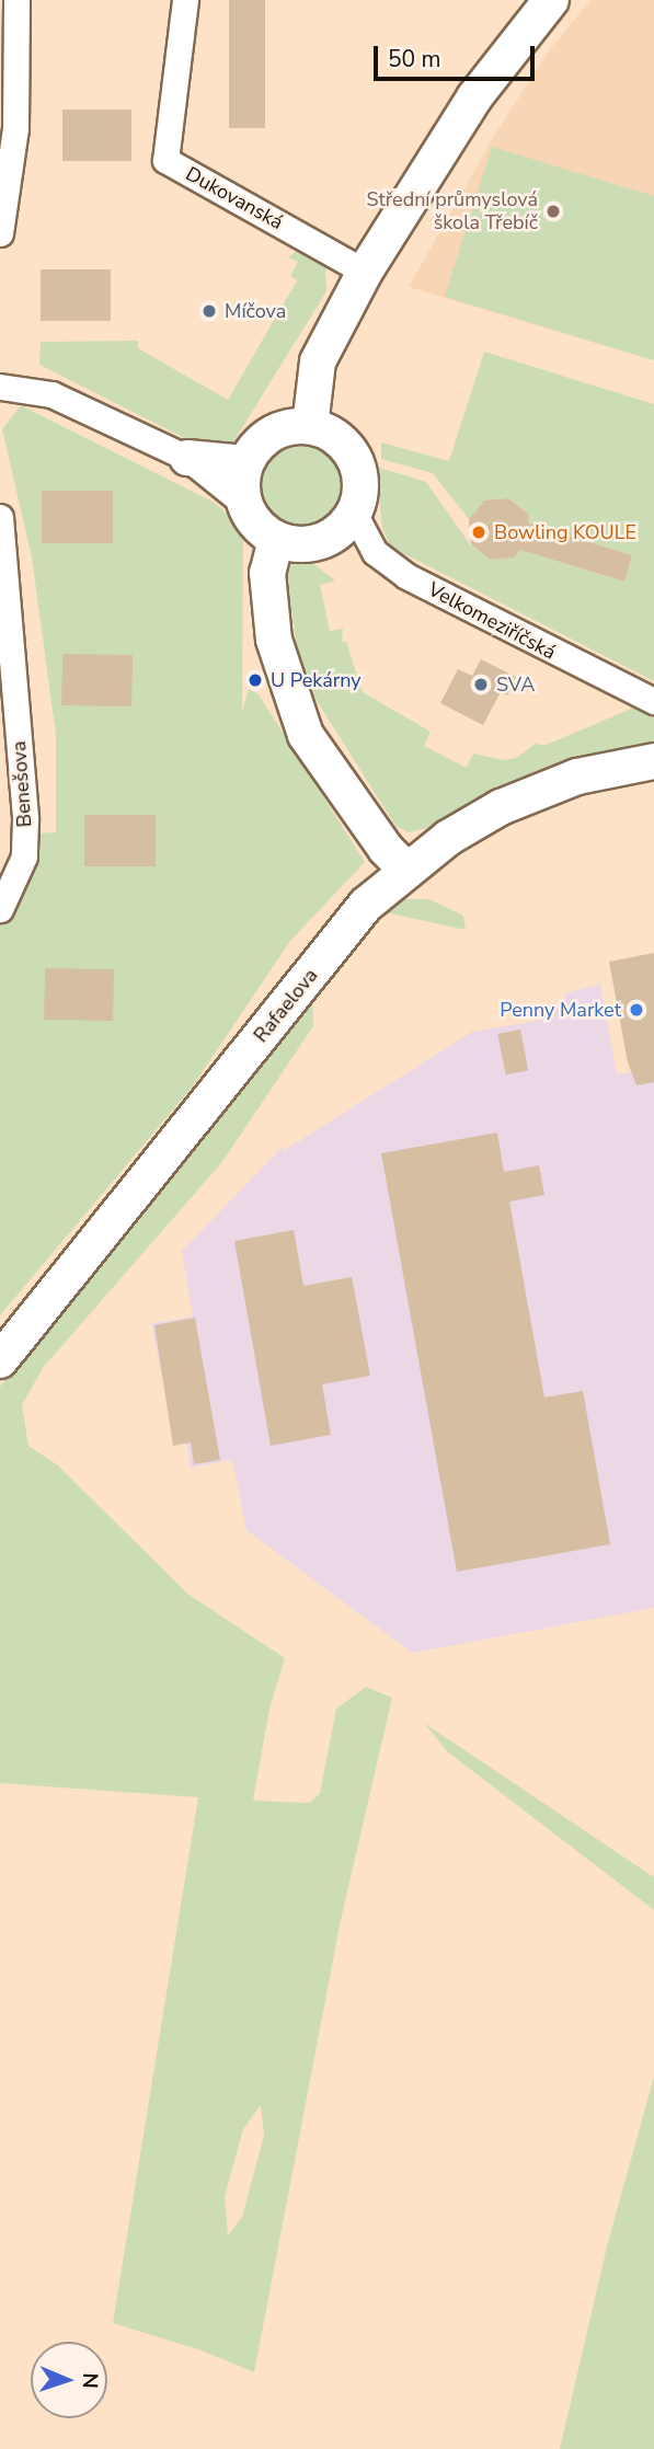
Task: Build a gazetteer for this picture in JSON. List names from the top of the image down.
{
  "streets": {
    "street": [
      "Dukovanská",
      "Velkomeziříčská",
      "Benešova",
      "Rafaelova"
    ]
  },
  "places": [
    "Střední průmyslová škola Třebíč",
    "Míčova",
    "Bowling KOULE",
    "U Pekárny",
    "SVA",
    "Penny Market"
  ],
  "scale_bar": "50 m",
  "north": "right"
}
